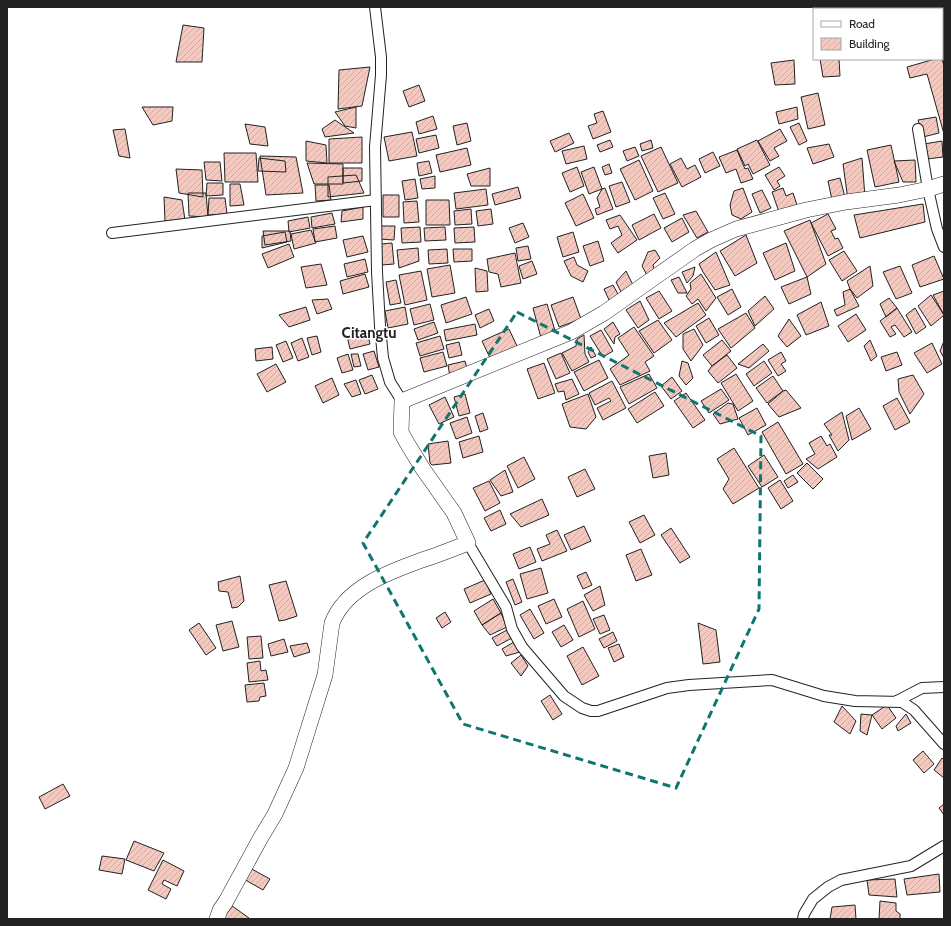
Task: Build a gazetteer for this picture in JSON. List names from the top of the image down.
{
  "districts": ["Citangtu"],
  "legend": ["Road", "Building"]
}
